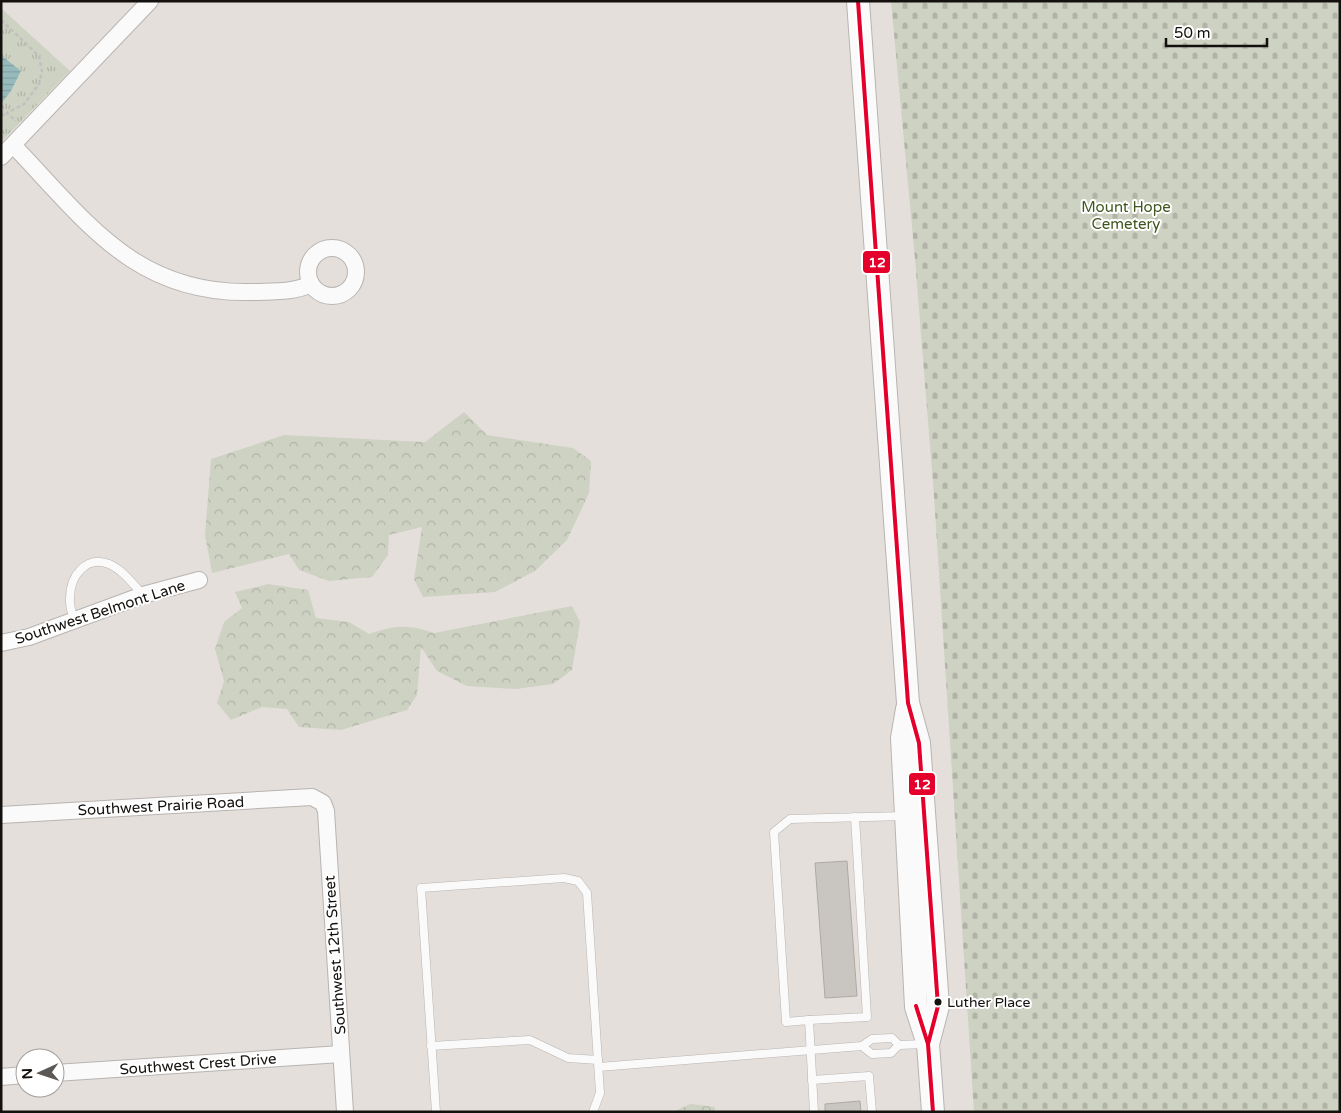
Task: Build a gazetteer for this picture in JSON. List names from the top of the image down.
{
  "streets": {
    "street": [
      "Southwest Belmont Lane",
      "Southwest Prairie Road",
      "Southwest 12th Street",
      "Southwest Crest Drive"
    ]
  },
  "crossings": [
    ["Southwest Prairie Road", "Southwest 12th Street"],
    ["Southwest 12th Street", "Southwest Crest Drive"]
  ],
  "parks": ["Mount Hope Cemetery"],
  "places": ["Luther Place"],
  "lines": ["transit line 12"],
  "scale_bar": "50 m",
  "north": "left"
}
